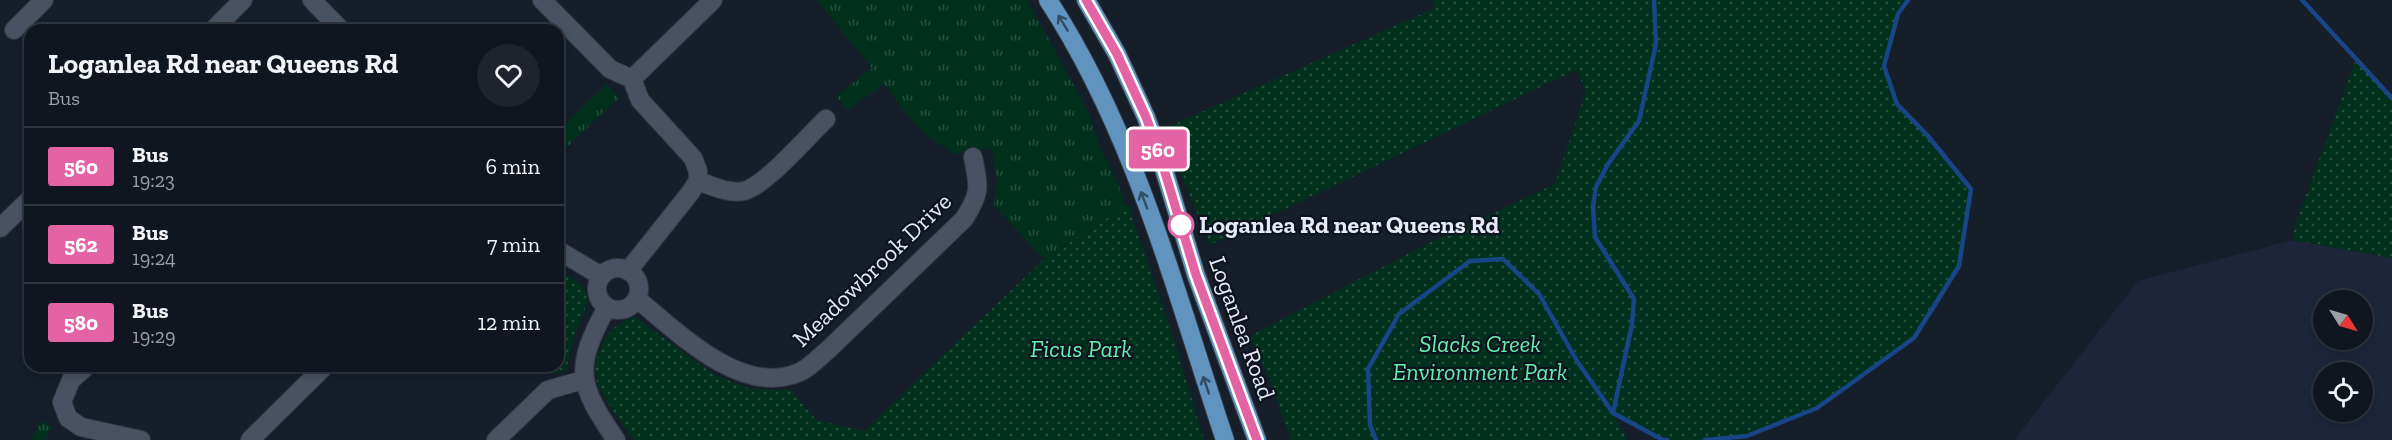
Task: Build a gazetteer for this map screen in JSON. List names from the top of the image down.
{
  "streets": {
    "main road": ["Loganlea Road"],
    "street": ["Meadowbrook Drive"]
  },
  "parks": ["Slacks Creek Environment Park", "Ficus Park"],
  "places": ["Loganlea Rd near Queens Rd"],
  "lines": ["bus line 560"],
  "north": "bottom right",
  "page": {
    "on_map": "560",
    "heading": ["Loganlea Rd near Queens Rd", "Bus"],
    "list": [
      {
        "mark": "560",
        "name": "Bus",
        "note": "19:23",
        "value": "6 min"
      },
      {
        "mark": "562",
        "name": "Bus",
        "note": "19:24",
        "value": "7 min"
      },
      {
        "mark": "580",
        "name": "Bus",
        "note": "19:29",
        "value": "12 min"
      }
    ]
  }
}
